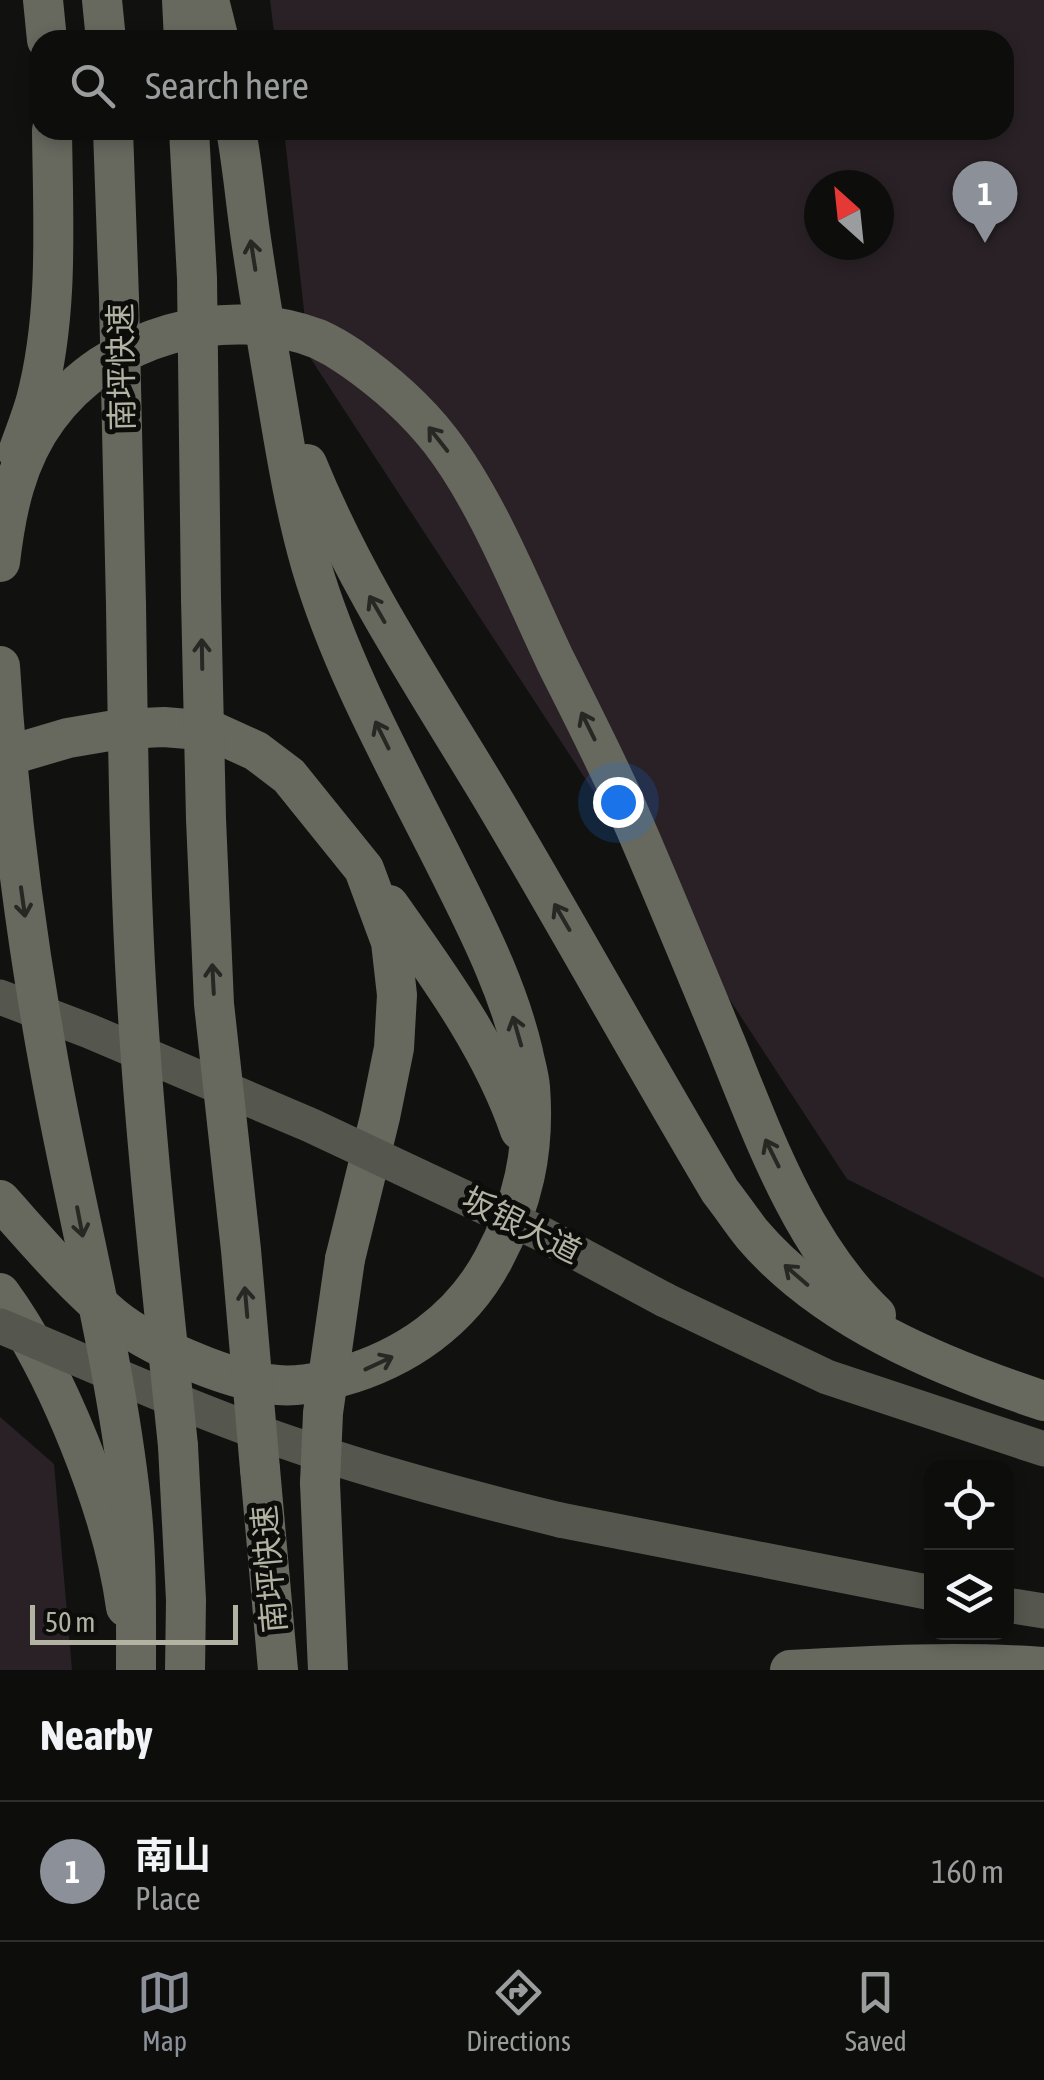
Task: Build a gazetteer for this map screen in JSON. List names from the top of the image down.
{
  "streets": {
    "highway": ["南坪快速"],
    "main road": ["坂银大道"]
  },
  "scale_bar": "50 m",
  "north": "top left",
  "page": {
    "search": "Search here",
    "pins": "1",
    "scale": "50 m",
    "heading": "Nearby",
    "list": [
      {
        "mark": "1",
        "name": "南山",
        "note": "Place",
        "value": "160 m"
      }
    ],
    "nav": ["Map", "Directions", "Saved"]
  }
}
